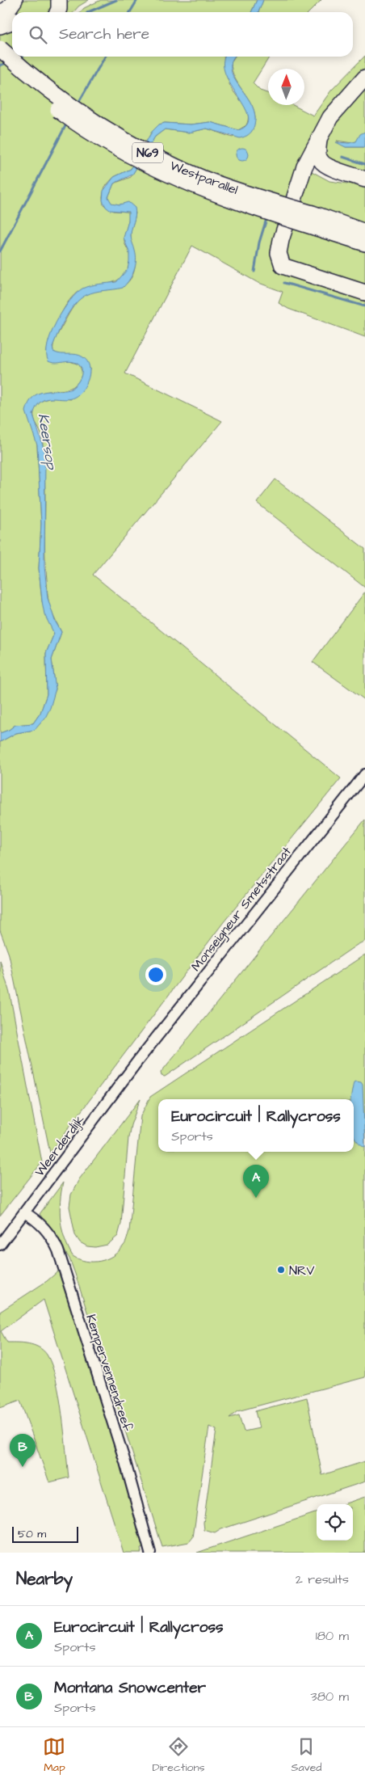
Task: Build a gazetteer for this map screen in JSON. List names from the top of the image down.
{
  "streets": {
    "main road": ["N69", "Westparallel"],
    "street": ["Monseigneur Smetsstraat", "Weerderdijk", "Kempervennendreef"]
  },
  "crossings": [
    ["Monseigneur Smetsstraat", "Weerderdijk"],
    ["Weerderdijk", "Kempervennendreef"]
  ],
  "water": ["Keersop"],
  "places": ["NRV"],
  "scale_bar": "50 m",
  "north": "top",
  "page": {
    "search": "Search here",
    "popup": ["Eurocircuit | Rallycross", "Sports"],
    "pins": ["A", "B"],
    "scale": "50 m",
    "heading": ["Nearby", "2 results"],
    "list": [
      {
        "mark": "A",
        "name": "Eurocircuit | Rallycross",
        "note": "Sports",
        "value": "180 m"
      },
      {
        "mark": "B",
        "name": "Montana Snowcenter",
        "note": "Sports",
        "value": "380 m"
      }
    ],
    "nav": ["Map", "Directions", "Saved"]
  }
}
